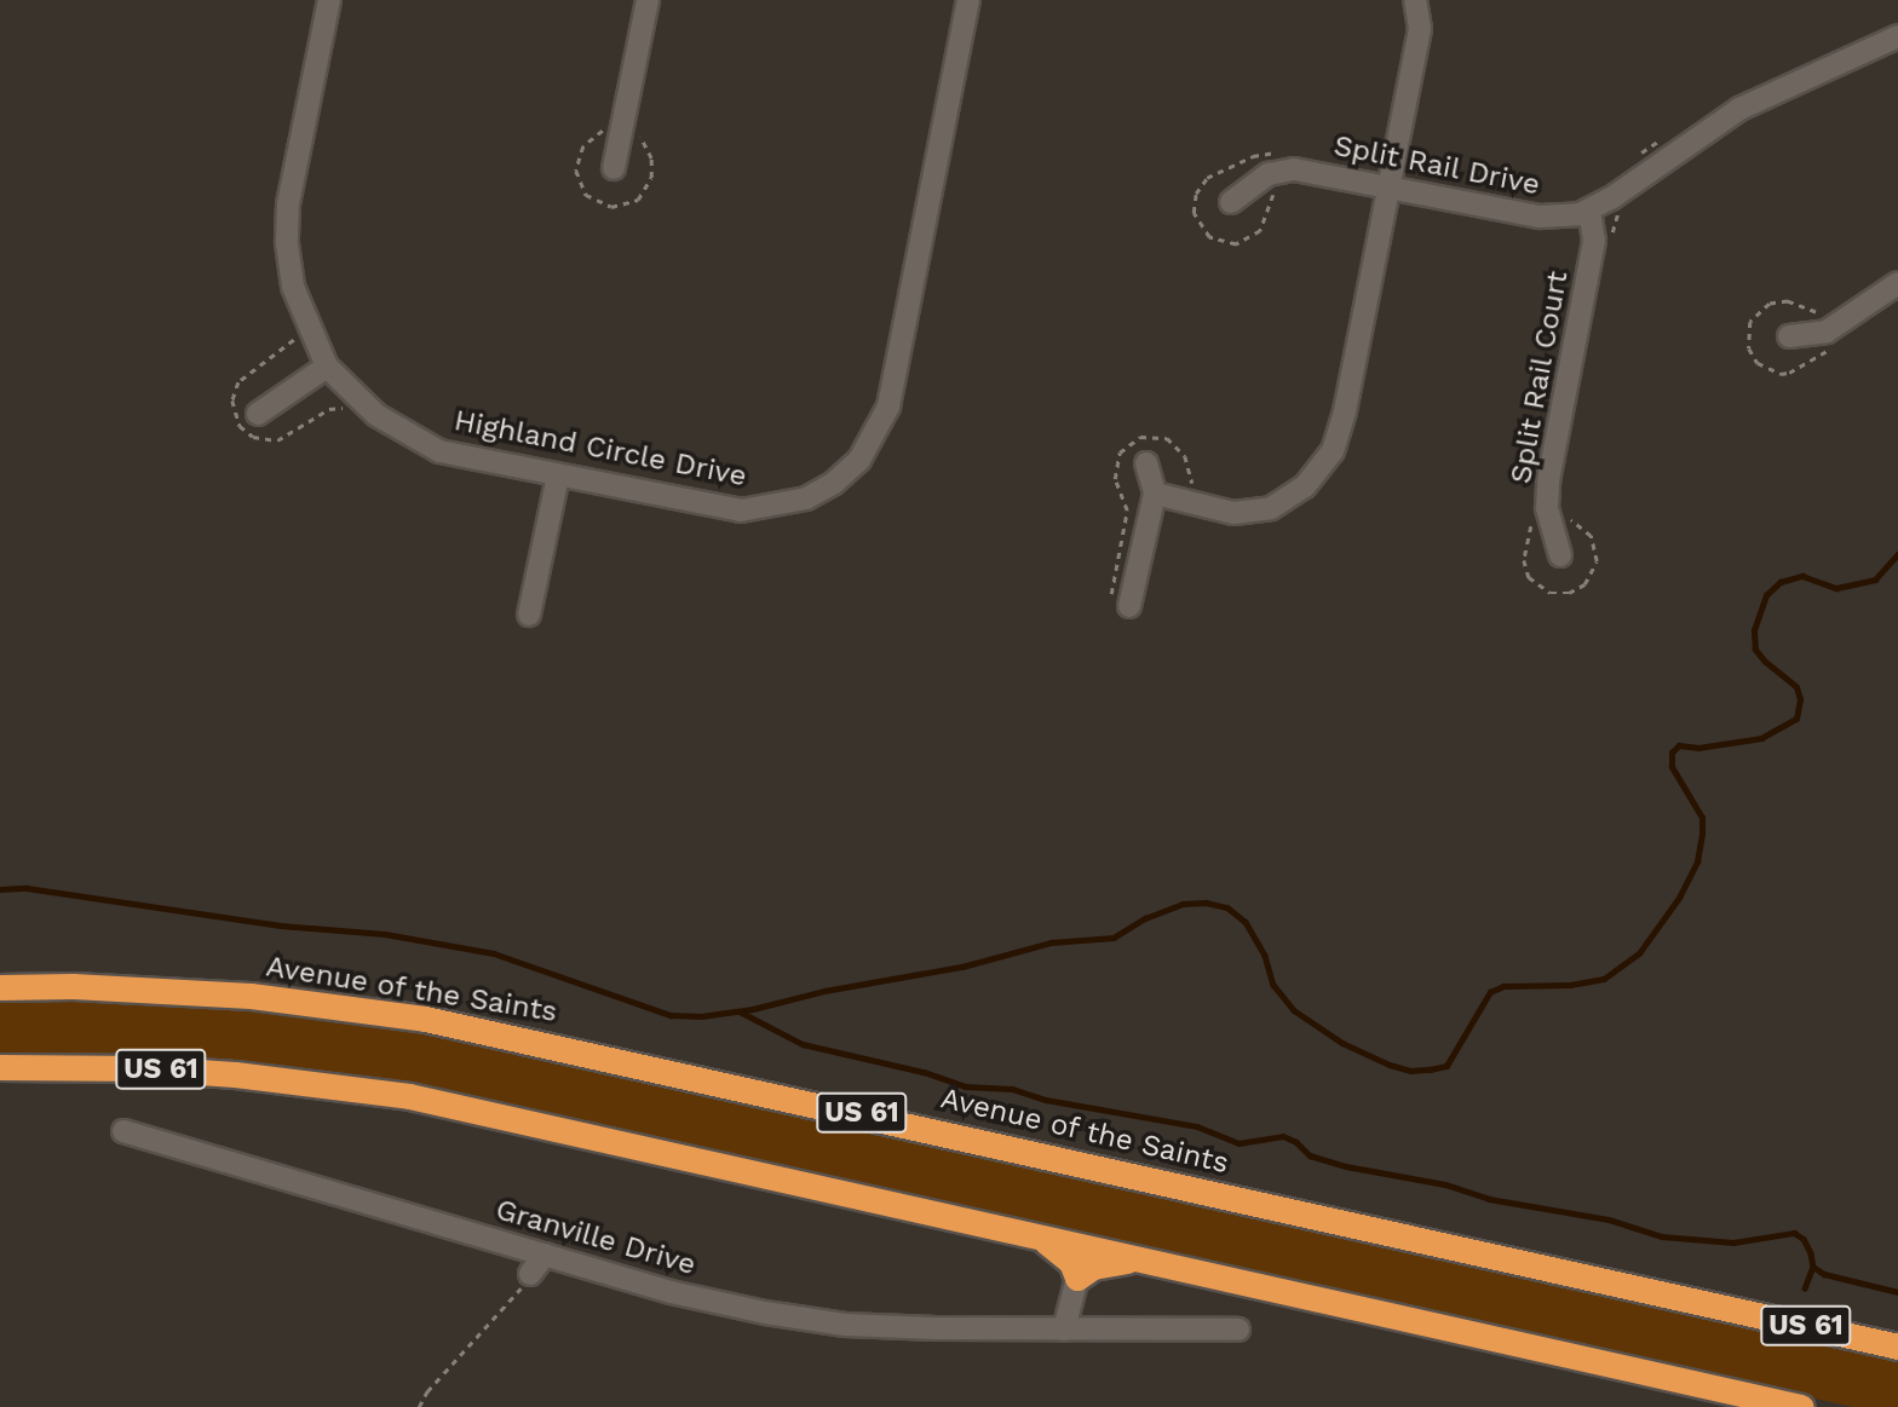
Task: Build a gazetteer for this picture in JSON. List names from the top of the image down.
{
  "streets": {
    "highway": ["Avenue of the Saints", "US 61"],
    "street": [
      "Split Rail Drive",
      "Split Rail Court",
      "Highland Circle Drive",
      "Granville Drive"
    ]
  },
  "crossings": [
    ["Split Rail Drive", "Split Rail Court"]
  ]
}
